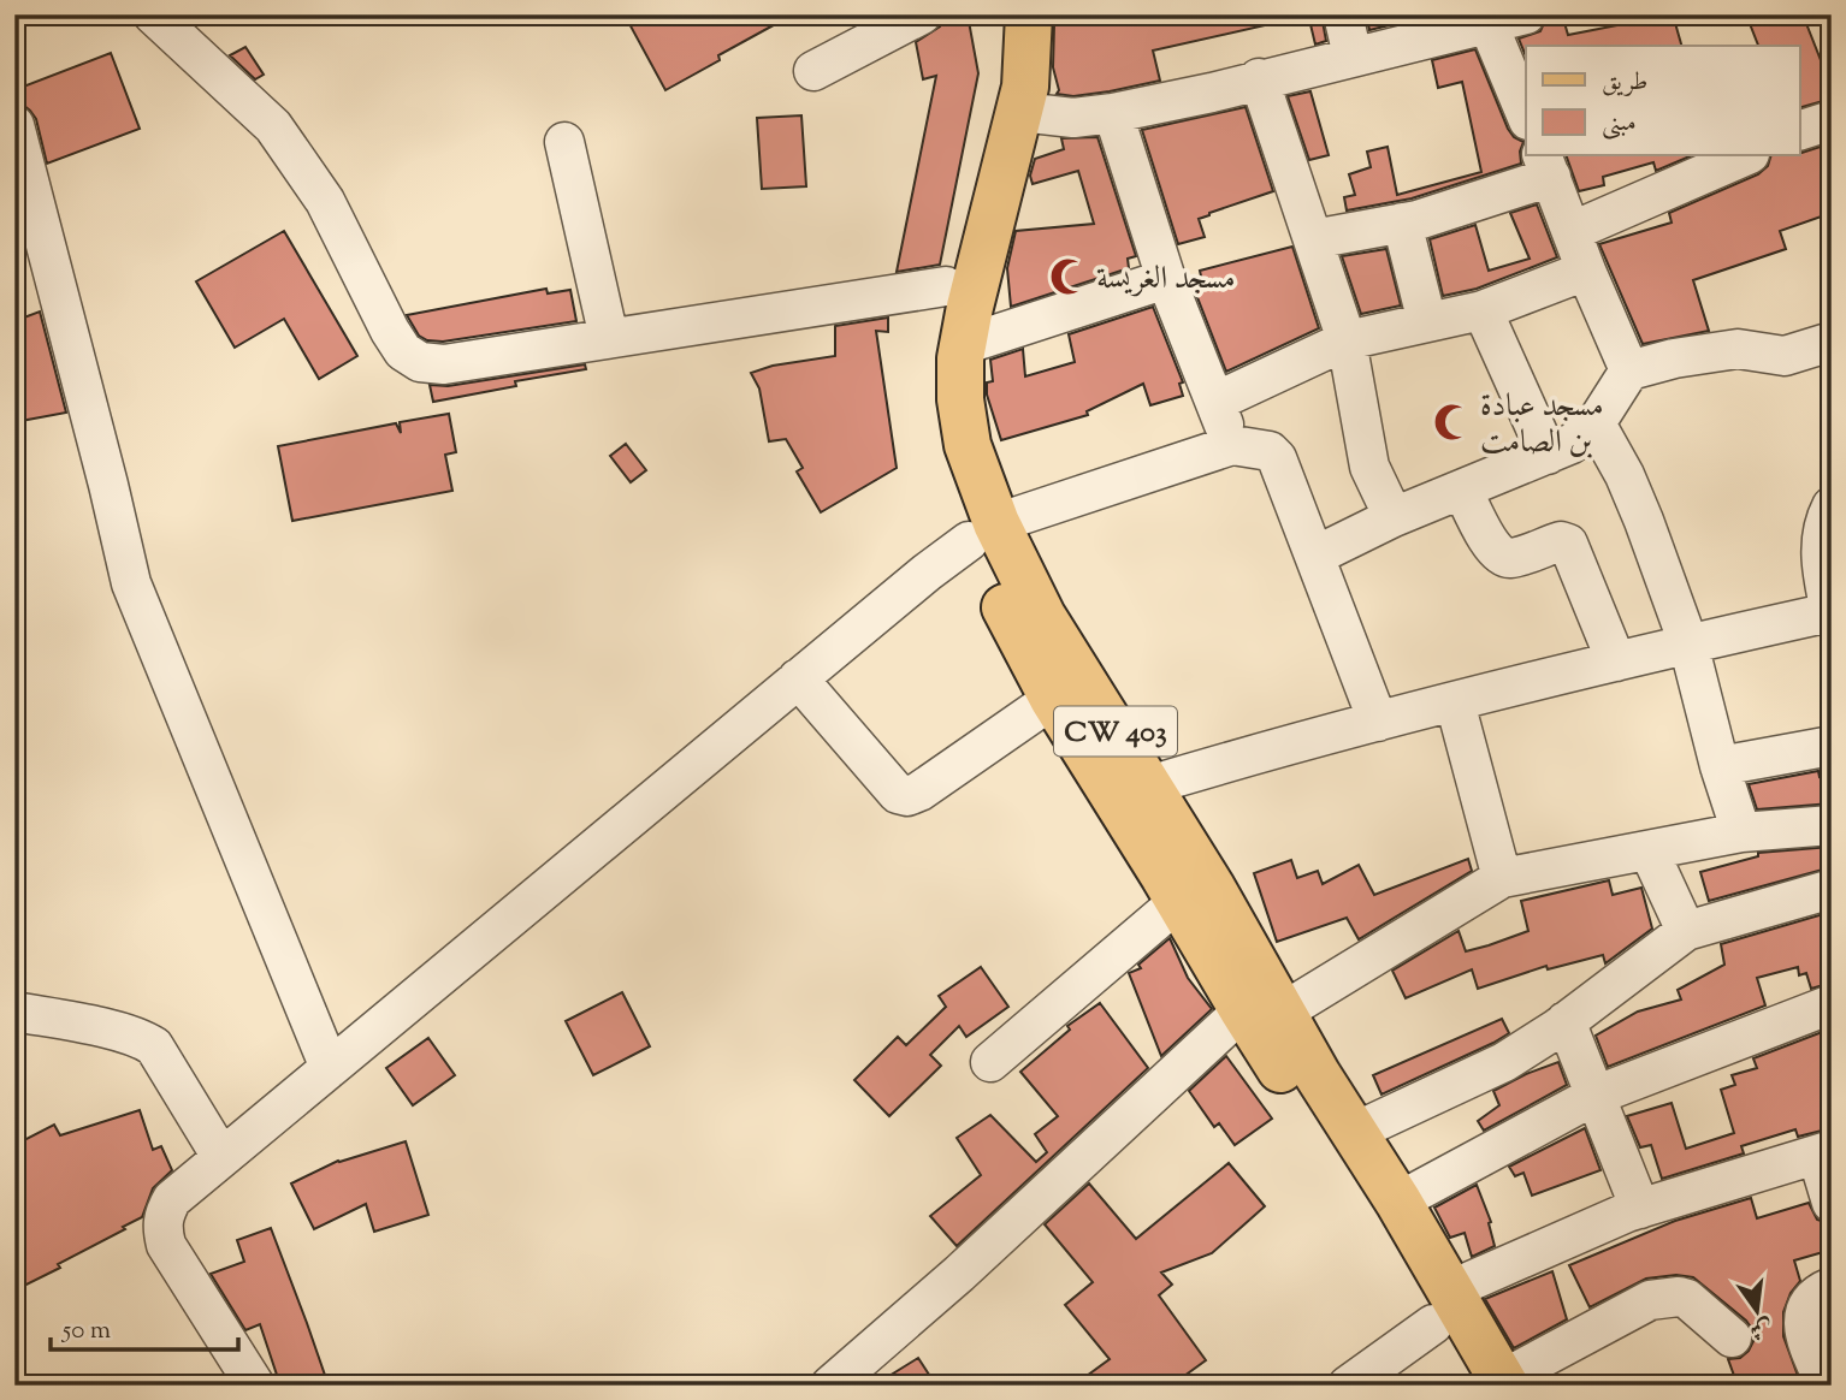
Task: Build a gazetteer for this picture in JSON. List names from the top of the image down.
{
  "streets": {
    "main road": ["CW 403"]
  },
  "places": {
    "mosque": ["مسجد الغريسة", "مسجد عبادة بن الصامت"]
  },
  "legend": ["طريق", "مبنى"],
  "scale_bar": "50 m",
  "north": "bottom"
}
